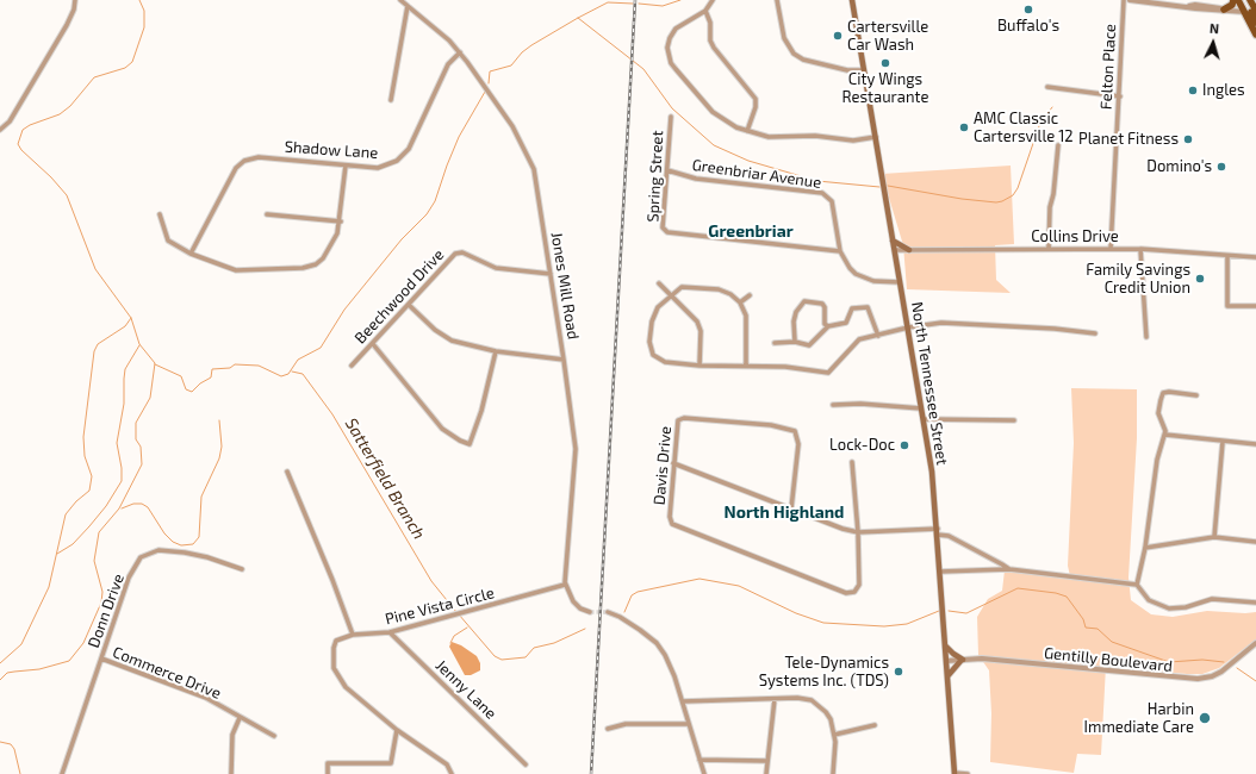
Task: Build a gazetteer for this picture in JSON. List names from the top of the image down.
{
  "streets": {
    "main road": ["North Tennessee Street"],
    "street": [
      "Felton Place",
      "Shadow Lane",
      "Greenbriar Avenue",
      "Spring Street",
      "Collins Drive",
      "Jones Mill Road",
      "Beechwood Drive",
      "Davis Drive",
      "Pine Vista Circle",
      "Donn Drive",
      "Gentilly Boulevard",
      "Commerce Drive",
      "Jenny Lane"
    ]
  },
  "crossings": [
    ["Felton Place", "Collins Drive"],
    ["Shadow Lane", "Jones Mill Road"],
    ["Greenbriar Avenue", "Spring Street"],
    ["Greenbriar Avenue", "North Tennessee Street"],
    ["Collins Drive", "North Tennessee Street"],
    ["Jones Mill Road", "Beechwood Drive"],
    ["Jones Mill Road", "Pine Vista Circle"],
    ["North Tennessee Street", "Gentilly Boulevard"],
    ["Pine Vista Circle", "Jenny Lane"],
    ["Donn Drive", "Commerce Drive"]
  ],
  "districts": ["Greenbriar", "North Highland"],
  "water": ["Satterfield Branch"],
  "places": [
    "Buffalo's",
    "Cartersville Car Wash",
    "City Wings Restaurante",
    "Ingles",
    "AMC Classic Cartersville 12",
    "Planet Fitness",
    "Domino's",
    "Family Savings Credit Union",
    "Lock-Doc",
    "Tele-Dynamics Systems Inc. (TDS)",
    "Harbin Immediate Care"
  ],
  "north": "top"
}
